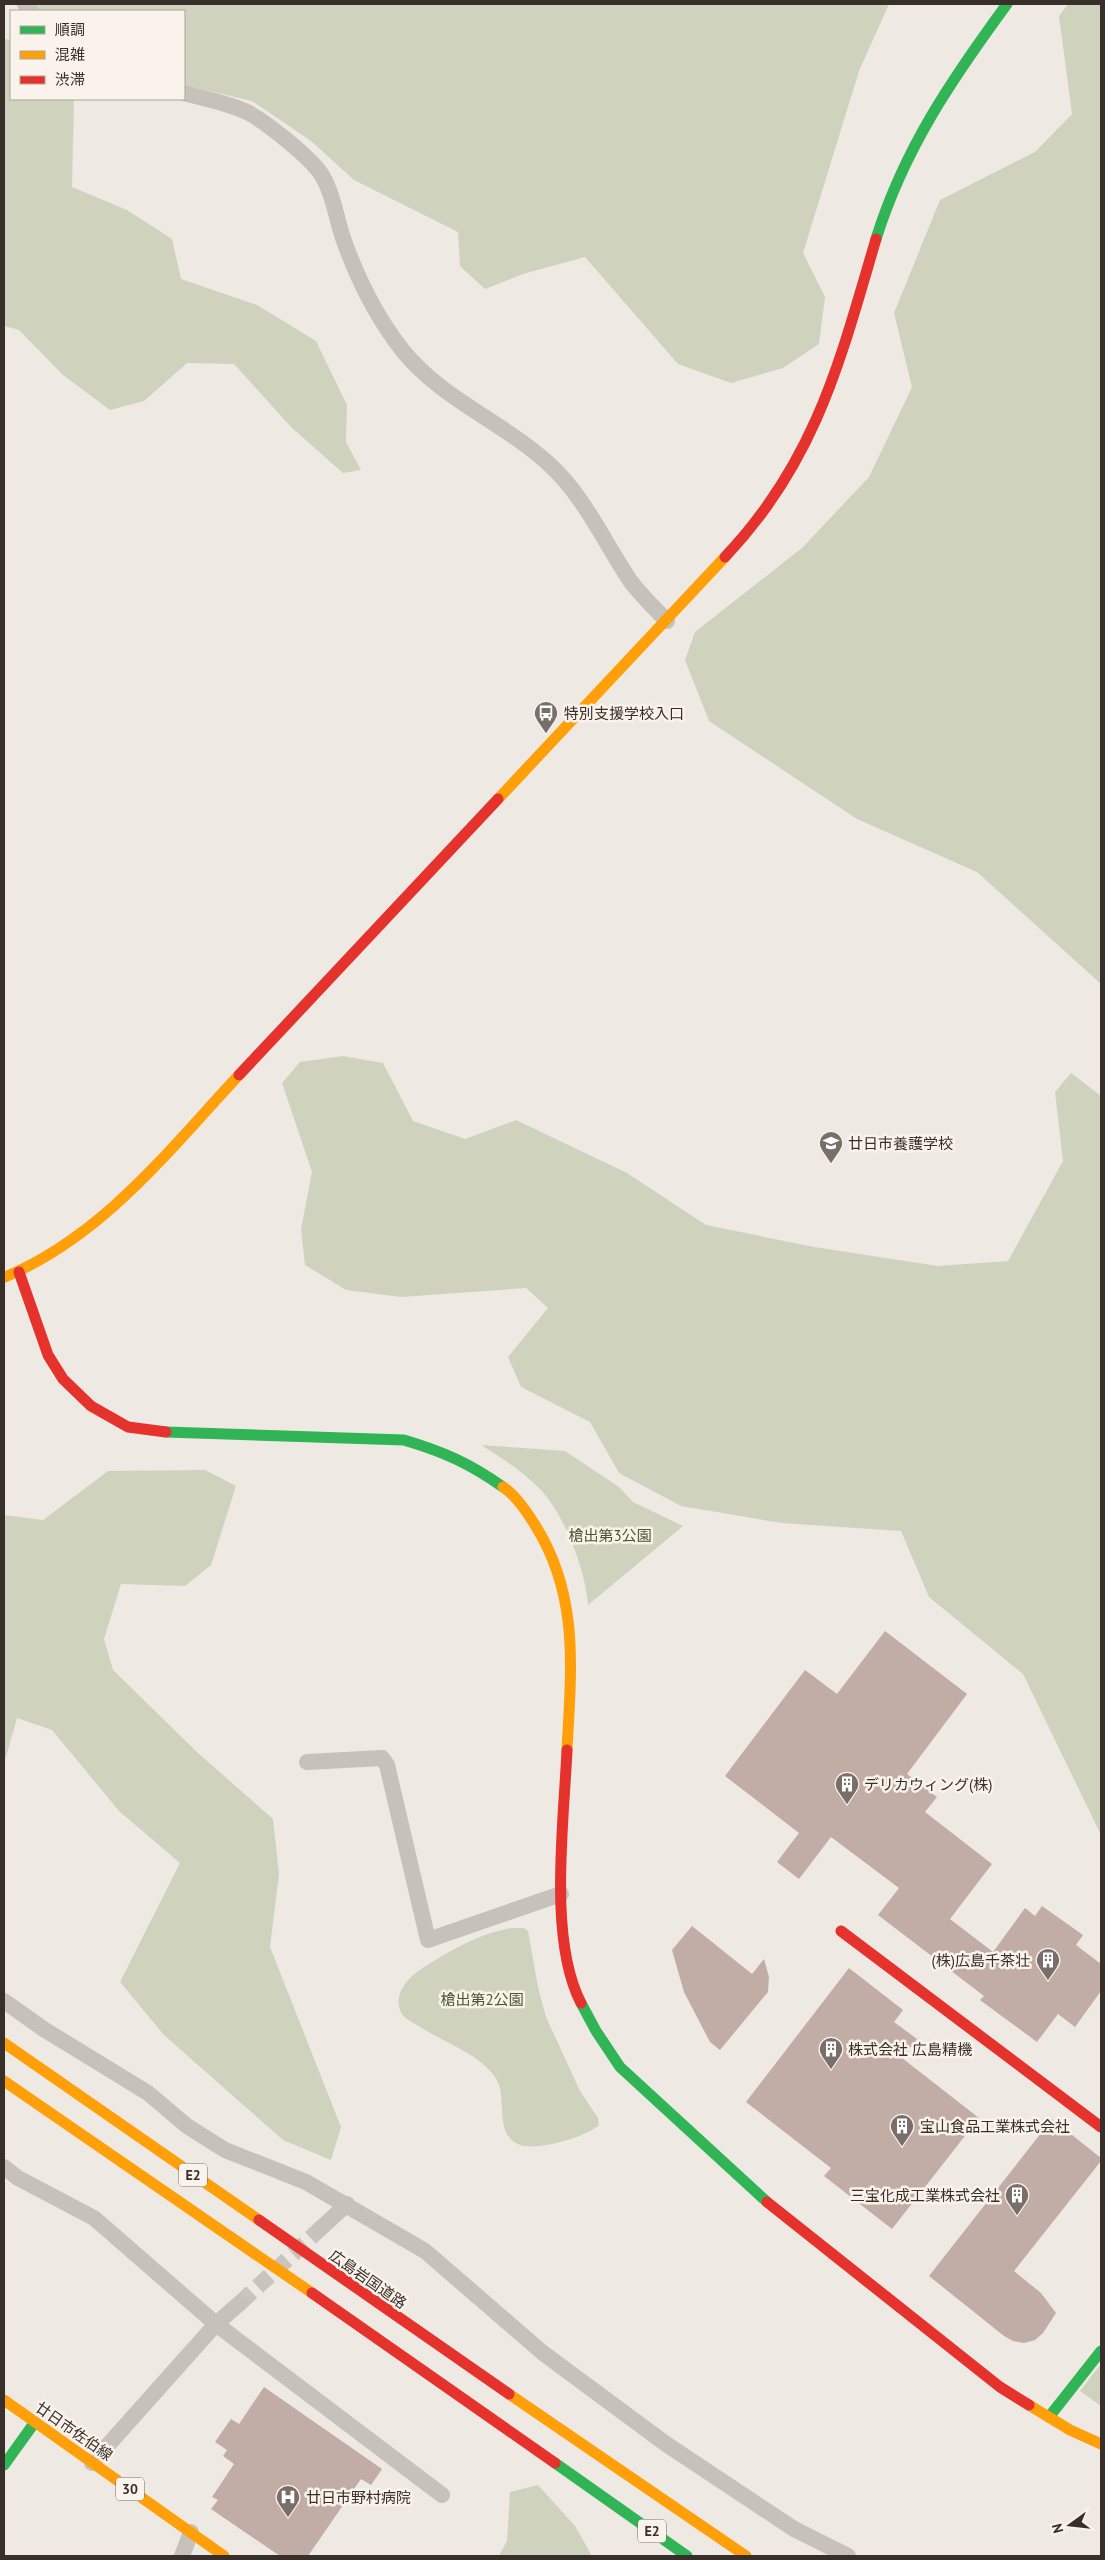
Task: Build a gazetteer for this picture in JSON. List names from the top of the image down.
{
  "streets": {
    "main road": [
      "E2",
      "広島岩国道路",
      "廿日市佐伯線",
      "30"
    ]
  },
  "parks": ["槍出第3公園", "槍出第2公園"],
  "places": {
    "bus stop": ["特別支援学校入口"],
    "school or university": ["廿日市養護学校"],
    "building": [
      "デリカウィング(株)",
      "(株)広島千茶壮",
      "株式会社 広島精機",
      "宝山食品工業株式会社",
      "三宝化成工業株式会社"
    ],
    "hospital": ["廿日市野村病院"]
  },
  "legend": ["順調", "混雑", "渋滞"],
  "north": "left"
}
